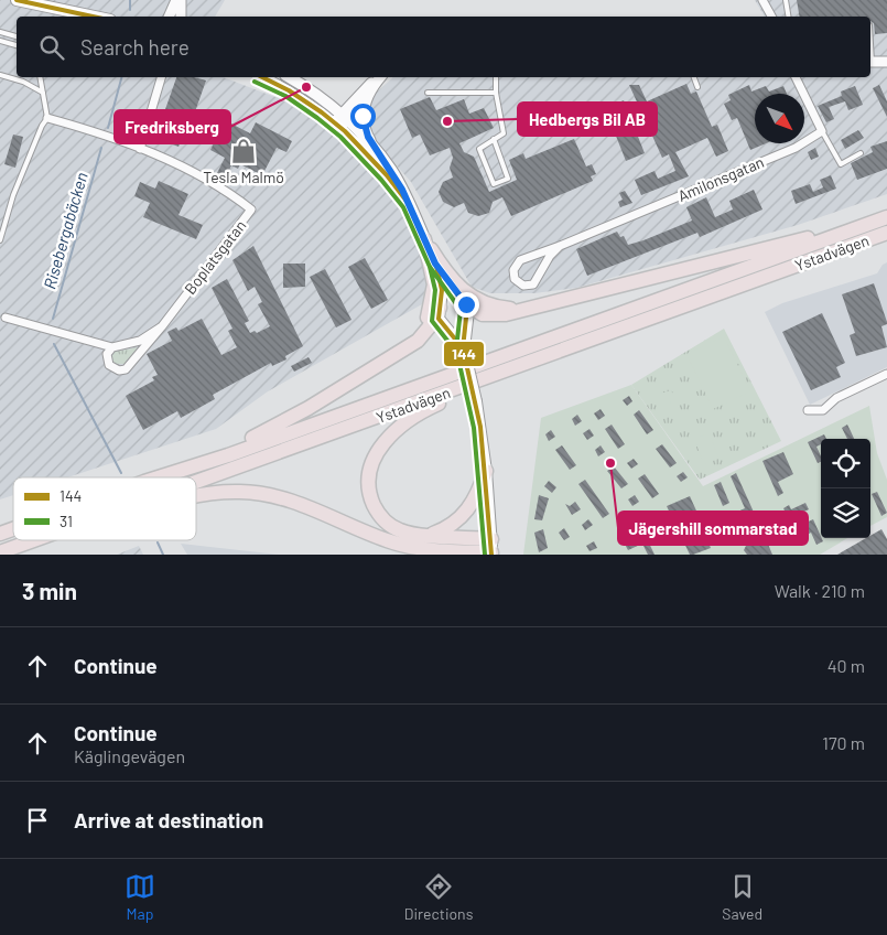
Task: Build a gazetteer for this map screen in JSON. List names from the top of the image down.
{
  "streets": {
    "highway": ["Ystadvägen"],
    "street": ["Amilonsgatan", "Boplatsgatan"]
  },
  "water": ["Risebergabäcken"],
  "places": {
    "other": ["Fredriksberg", "Hedbergs Bil AB", "Jägershill sommarstad"],
    "shop": ["Tesla Malmö"]
  },
  "lines": ["transit line 144", "transit line 31"],
  "legend": ["144", "31"],
  "north": "bottom right",
  "page": {
    "search": "Search here",
    "heading": ["3 min", "Walk · 210 m"],
    "list": [
      ["Continue", "40 m"],
      ["Continue", "Käglingevägen", "170 m"],
      "Arrive at destination"
    ],
    "nav": ["Map", "Directions", "Saved"]
  }
}
